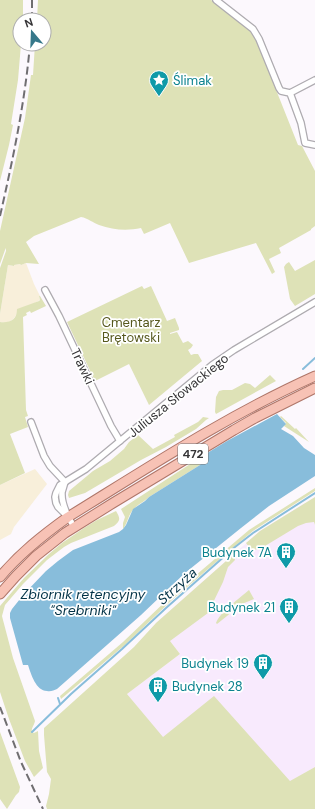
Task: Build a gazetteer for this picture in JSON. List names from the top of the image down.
{
  "streets": {
    "main road": ["472"],
    "street": ["Trawki", "Juliusza Słowackiego"]
  },
  "crossings": [
    ["Trawki", "Juliusza Słowackiego"]
  ],
  "water": ["Strzyża", "Zbiornik retencyjny \"Srebrniki\""],
  "parks": ["Cmentarz Brętowski"],
  "places": {
    "place": ["Ślimak"],
    "building": [
      "Budynek 7A",
      "Budynek 21",
      "Budynek 19",
      "Budynek 28"
    ]
  },
  "north": "top"
}
